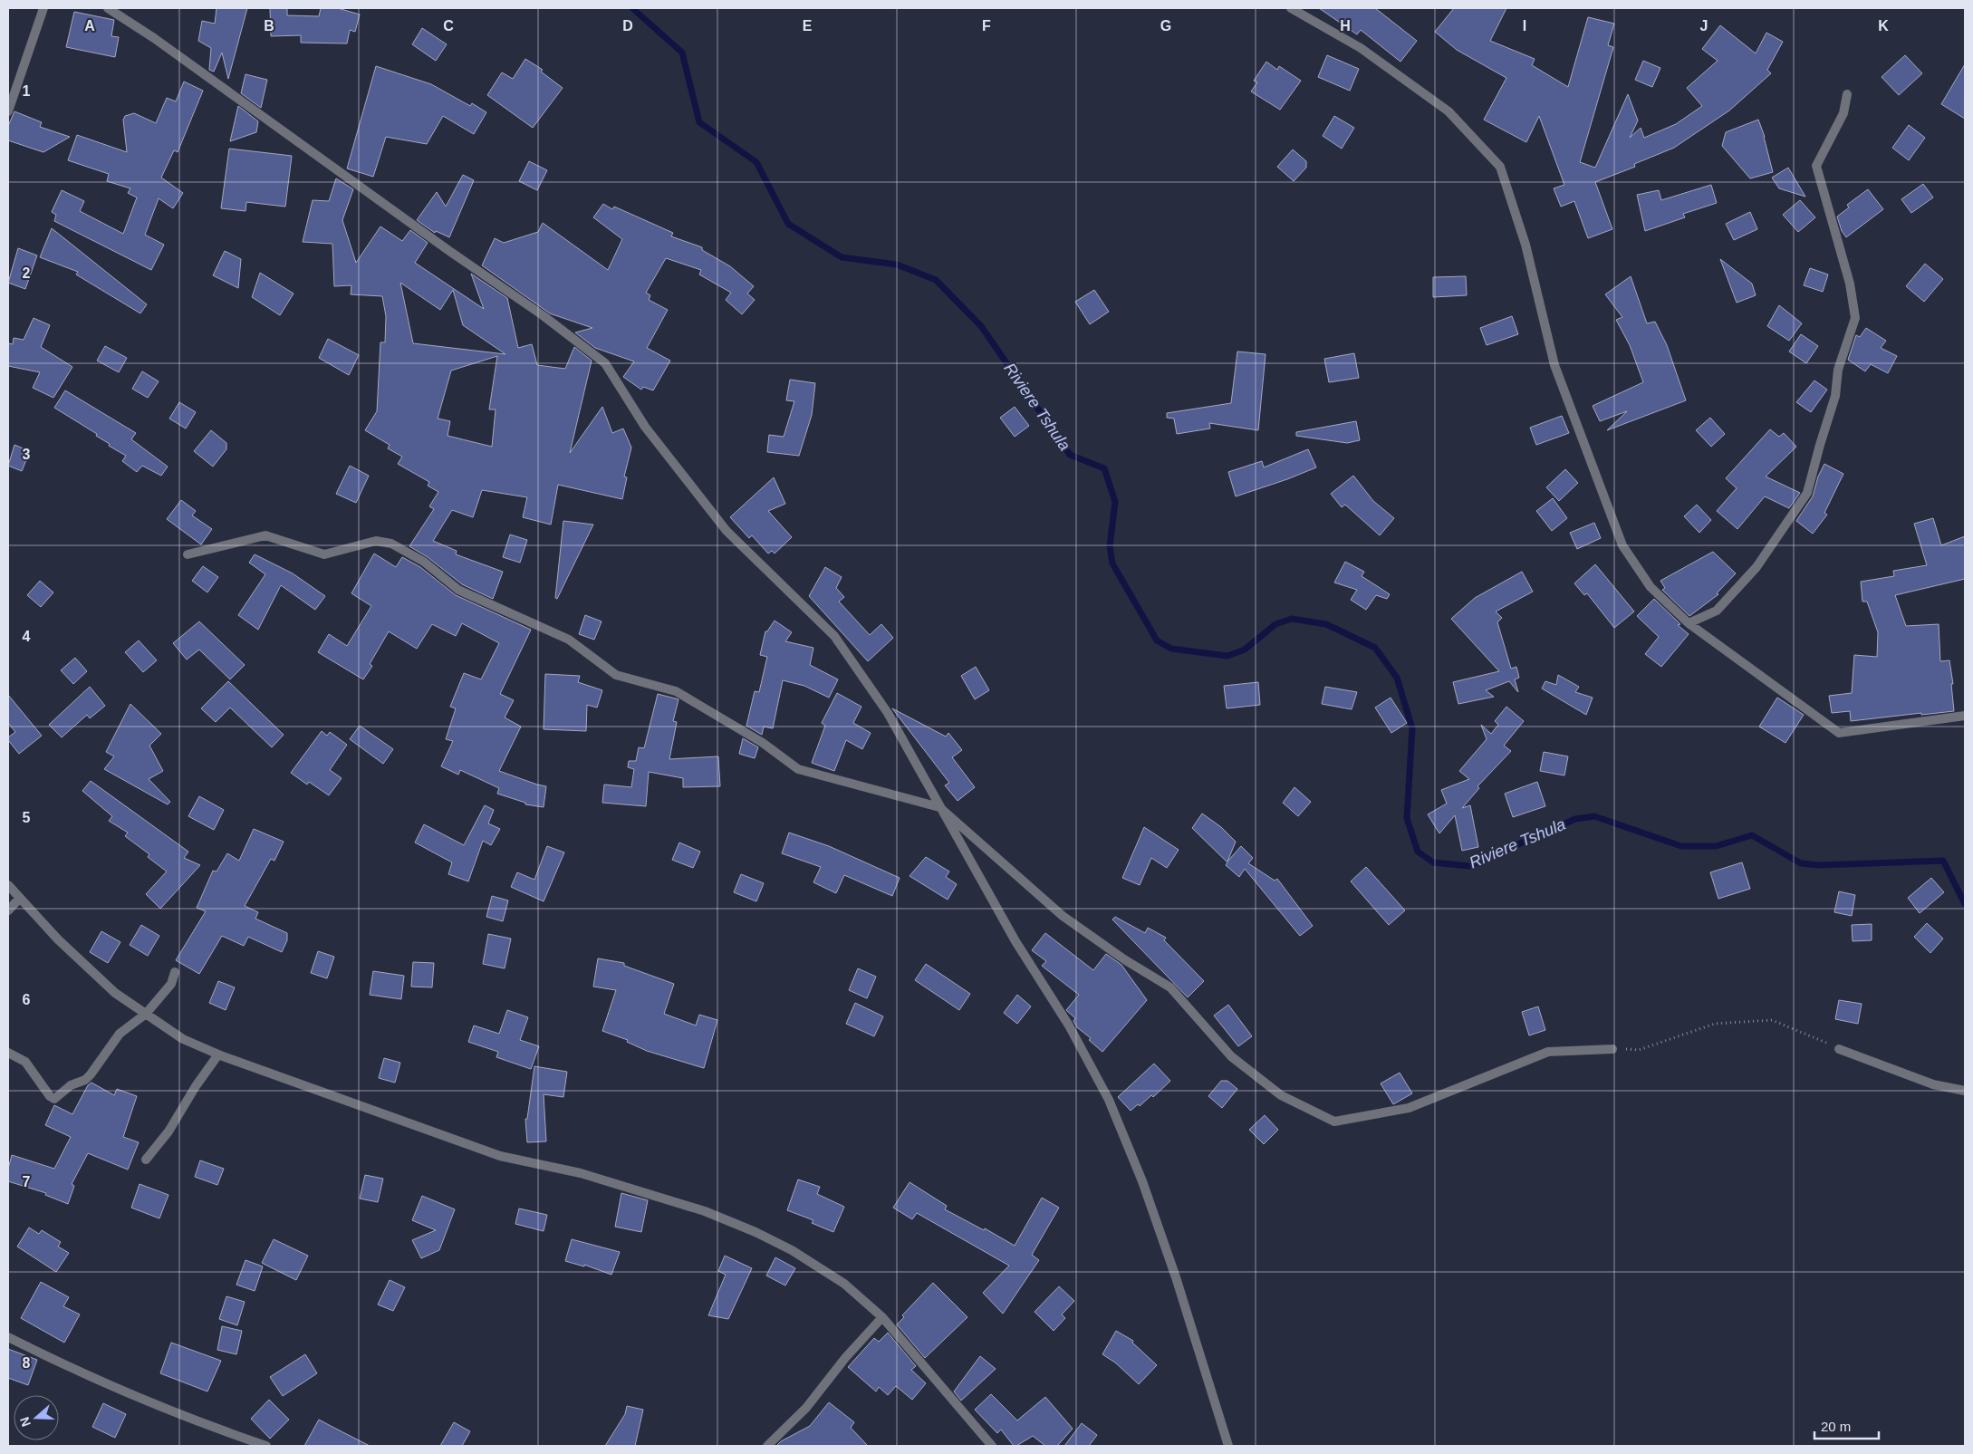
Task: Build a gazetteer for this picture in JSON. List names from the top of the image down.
{
  "water": ["Riviere Tshula"],
  "scale_bar": "20 m",
  "north": "left",
  "grid": {
    "columns": [
      "A",
      "B",
      "C",
      "D",
      "E",
      "F",
      "G",
      "H",
      "I",
      "J",
      "K"
    ],
    "rows": [
      "1",
      "2",
      "3",
      "4",
      "5",
      "6",
      "7",
      "8"
    ]
  }
}
